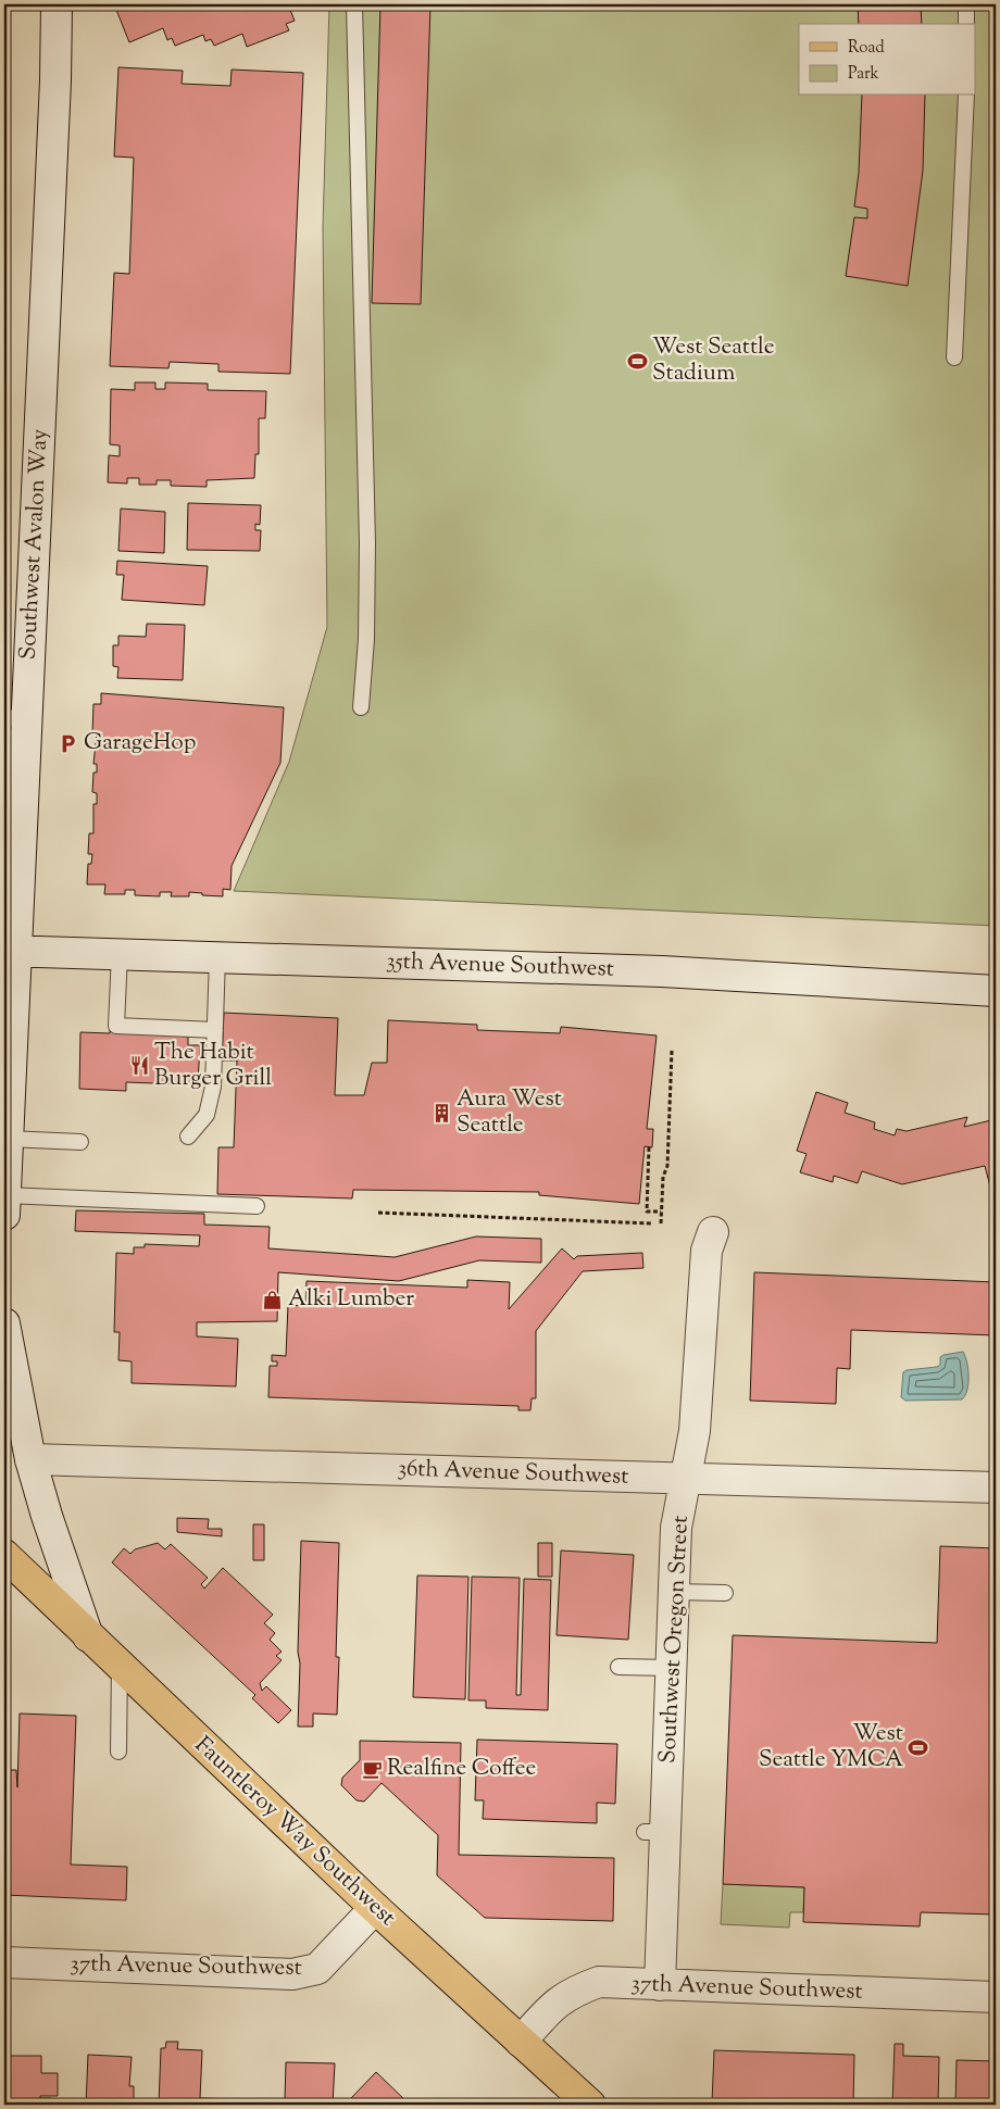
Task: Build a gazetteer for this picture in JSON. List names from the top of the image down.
{
  "streets": {
    "main road": ["Fauntleroy Way Southwest"],
    "street": [
      "Southwest Avalon Way",
      "35th Avenue Southwest",
      "36th Avenue Southwest",
      "Southwest Oregon Street",
      "37th Avenue Southwest"
    ]
  },
  "crossings": [
    ["Southwest Avalon Way", "35th Avenue Southwest"],
    ["36th Avenue Southwest", "Southwest Oregon Street"],
    ["Southwest Oregon Street", "37th Avenue Southwest"],
    ["Fauntleroy Way Southwest", "37th Avenue Southwest"]
  ],
  "places": {
    "sports": ["West Seattle Stadium", "West Seattle YMCA"],
    "parking": ["GarageHop"],
    "restaurant": ["The Habit Burger Grill"],
    "building": ["Aura West Seattle"],
    "shop": ["Alki Lumber"],
    "cafe": ["Realfine Coffee"]
  },
  "legend": ["Road", "Park"]
}
